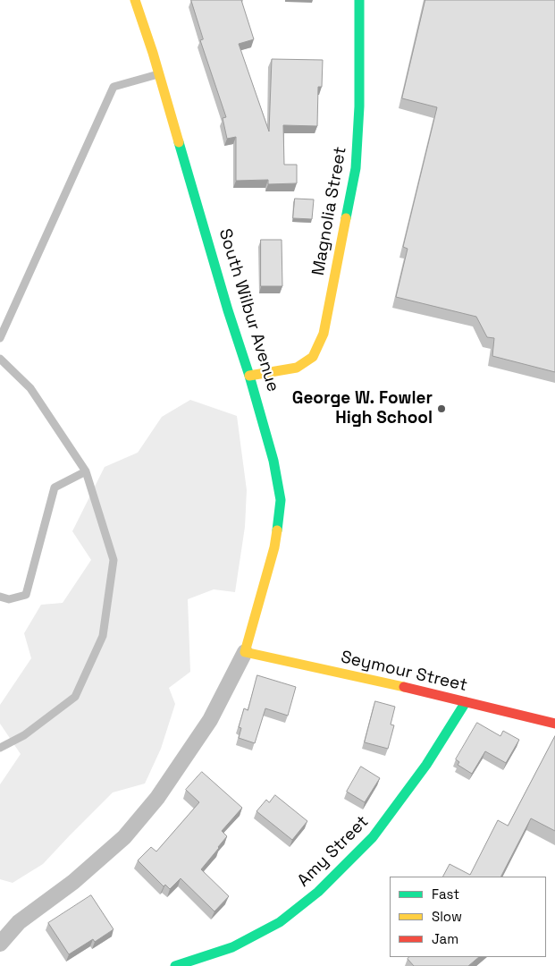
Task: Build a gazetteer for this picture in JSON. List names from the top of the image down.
{
  "streets": {
    "street": [
      "Magnolia Street",
      "South Wilbur Avenue",
      "Seymour Street",
      "Amy Street"
    ]
  },
  "crossings": [
    ["Magnolia Street", "South Wilbur Avenue"],
    ["South Wilbur Avenue", "Seymour Street"],
    ["Seymour Street", "Amy Street"]
  ],
  "places": ["George W. Fowler High School"],
  "legend": ["Fast", "Slow", "Jam"]
}
